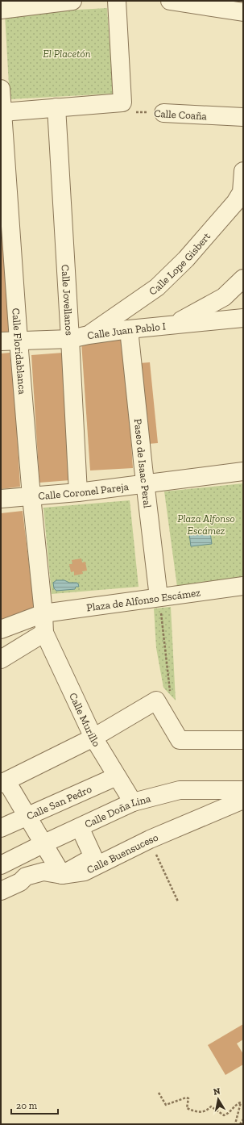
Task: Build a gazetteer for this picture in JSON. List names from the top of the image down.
{
  "streets": {
    "street": [
      "Calle Coaña",
      "Calle Lope Gisbert",
      "Calle Jovellanos",
      "Calle Juan Pablo I",
      "Calle Floridablanca",
      "Paseo de Isaac Peral",
      "Calle Coronel Pareja",
      "Plaza de Alfonso Escámez",
      "Calle Murillo",
      "Calle San Pedro",
      "Calle Doña Lina",
      "Calle Buensuceso"
    ]
  },
  "crossings": [
    ["Calle Lope Gisbert", "Calle Juan Pablo I"],
    ["Calle Jovellanos", "Calle Juan Pablo I"],
    ["Calle Jovellanos", "Calle Coronel Pareja"],
    ["Calle Juan Pablo I", "Calle Floridablanca"],
    ["Calle Juan Pablo I", "Paseo de Isaac Peral"],
    ["Calle Floridablanca", "Calle Coronel Pareja"],
    ["Calle Floridablanca", "Plaza de Alfonso Escámez"],
    ["Calle Floridablanca", "Calle Murillo"],
    ["Paseo de Isaac Peral", "Calle Coronel Pareja"],
    ["Paseo de Isaac Peral", "Plaza de Alfonso Escámez"],
    ["Calle Murillo", "Calle San Pedro"],
    ["Calle Murillo", "Calle Doña Lina"]
  ],
  "parks": ["El Placetón", "Plaza Alfonso Escámez"],
  "scale_bar": "20 m",
  "north": "top"
}
